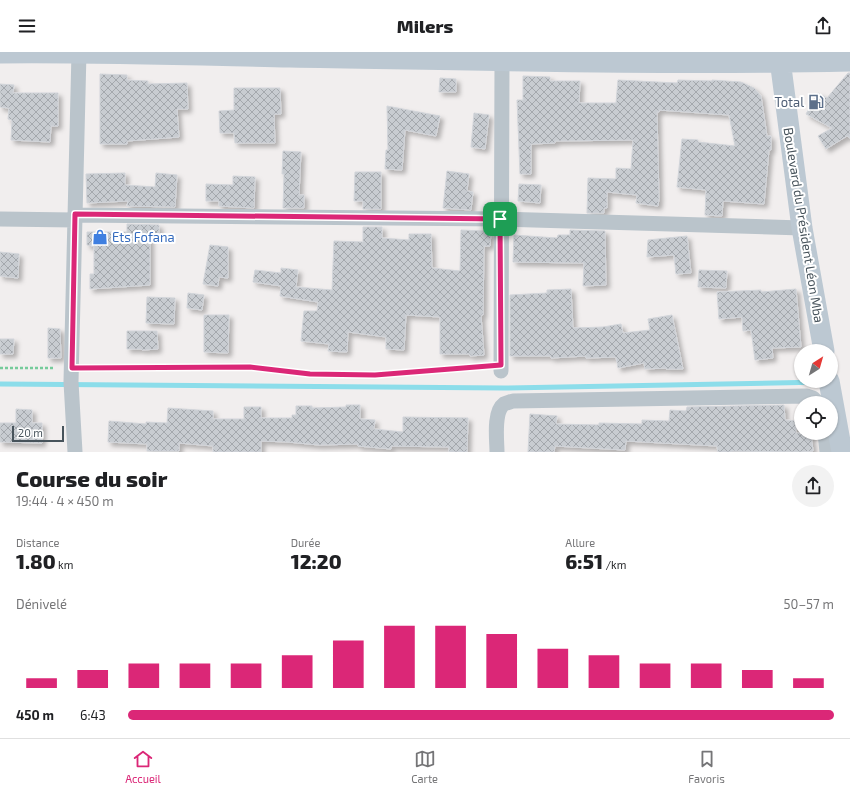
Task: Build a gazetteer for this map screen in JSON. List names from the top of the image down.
{
  "streets": {
    "street": ["Boulevard du Président Léon Mba"]
  },
  "places": {
    "fuel station": ["Total"],
    "shop": ["Ets Fofana"]
  },
  "scale_bar": "20 m",
  "north": "top right",
  "page": {
    "header": "Milers",
    "scale": "20 m",
    "heading": ["Course du soir", "19:44 · 4 × 450 m"],
    "stats": [
      ["Distance", "1.80 km"],
      ["Durée", "12:20"],
      ["Allure", "6:51 /km"]
    ],
    "chart": ["Dénivelé", "50–57 m"],
    "list": [
      {
        "name": "450 m",
        "note": "6:43"
      }
    ],
    "tabs": ["Accueil", "Carte", "Favoris"]
  }
}
